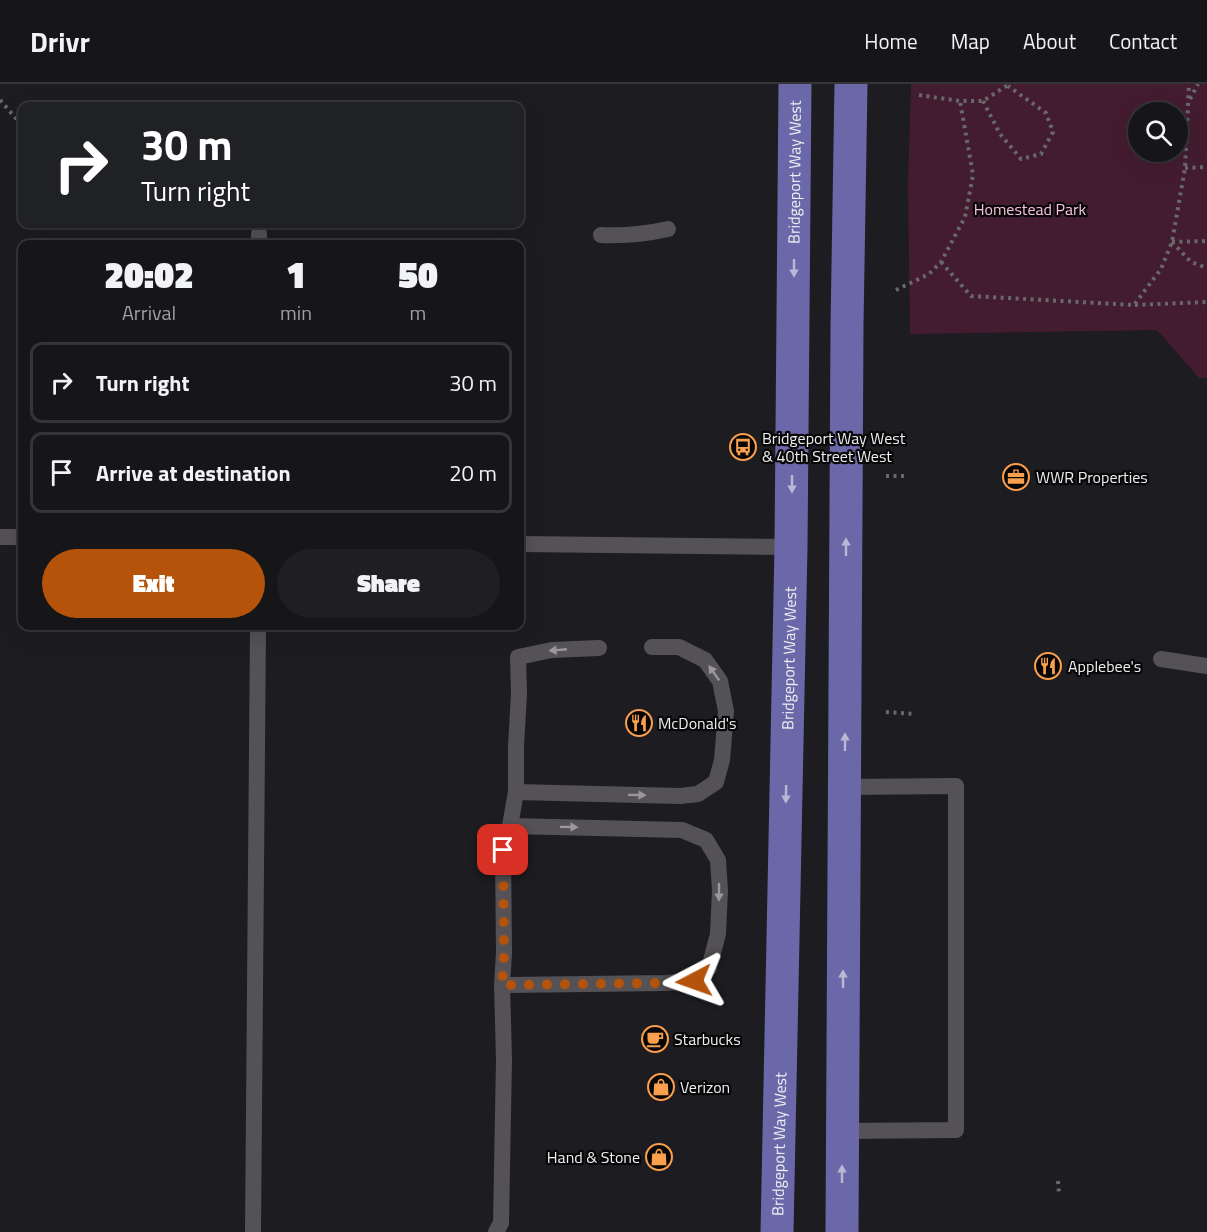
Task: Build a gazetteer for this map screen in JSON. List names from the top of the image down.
{
  "streets": {
    "main road": ["Bridgeport Way West"]
  },
  "parks": ["Homestead Park"],
  "places": {
    "bus stop": ["Bridgeport Way West & 40th Street West"],
    "office": ["WWR Properties"],
    "restaurant": ["Applebee's", "McDonald's"],
    "cafe": ["Starbucks"],
    "shop": ["Verizon", "Hand & Stone"]
  },
  "page": {
    "header": "Drivr",
    "nav": [
      "Home",
      "Map",
      "About",
      "Contact"
    ],
    "turn": ["30 m", "Turn right"],
    "eta": [
      "20:02",
      "Arrival",
      "1",
      "min",
      "50",
      "m"
    ],
    "list": [
      {
        "name": "Turn right",
        "value": "30 m"
      },
      {
        "name": "Arrive at destination",
        "value": "20 m"
      }
    ],
    "buttons": ["Exit", "Share"]
  }
}
